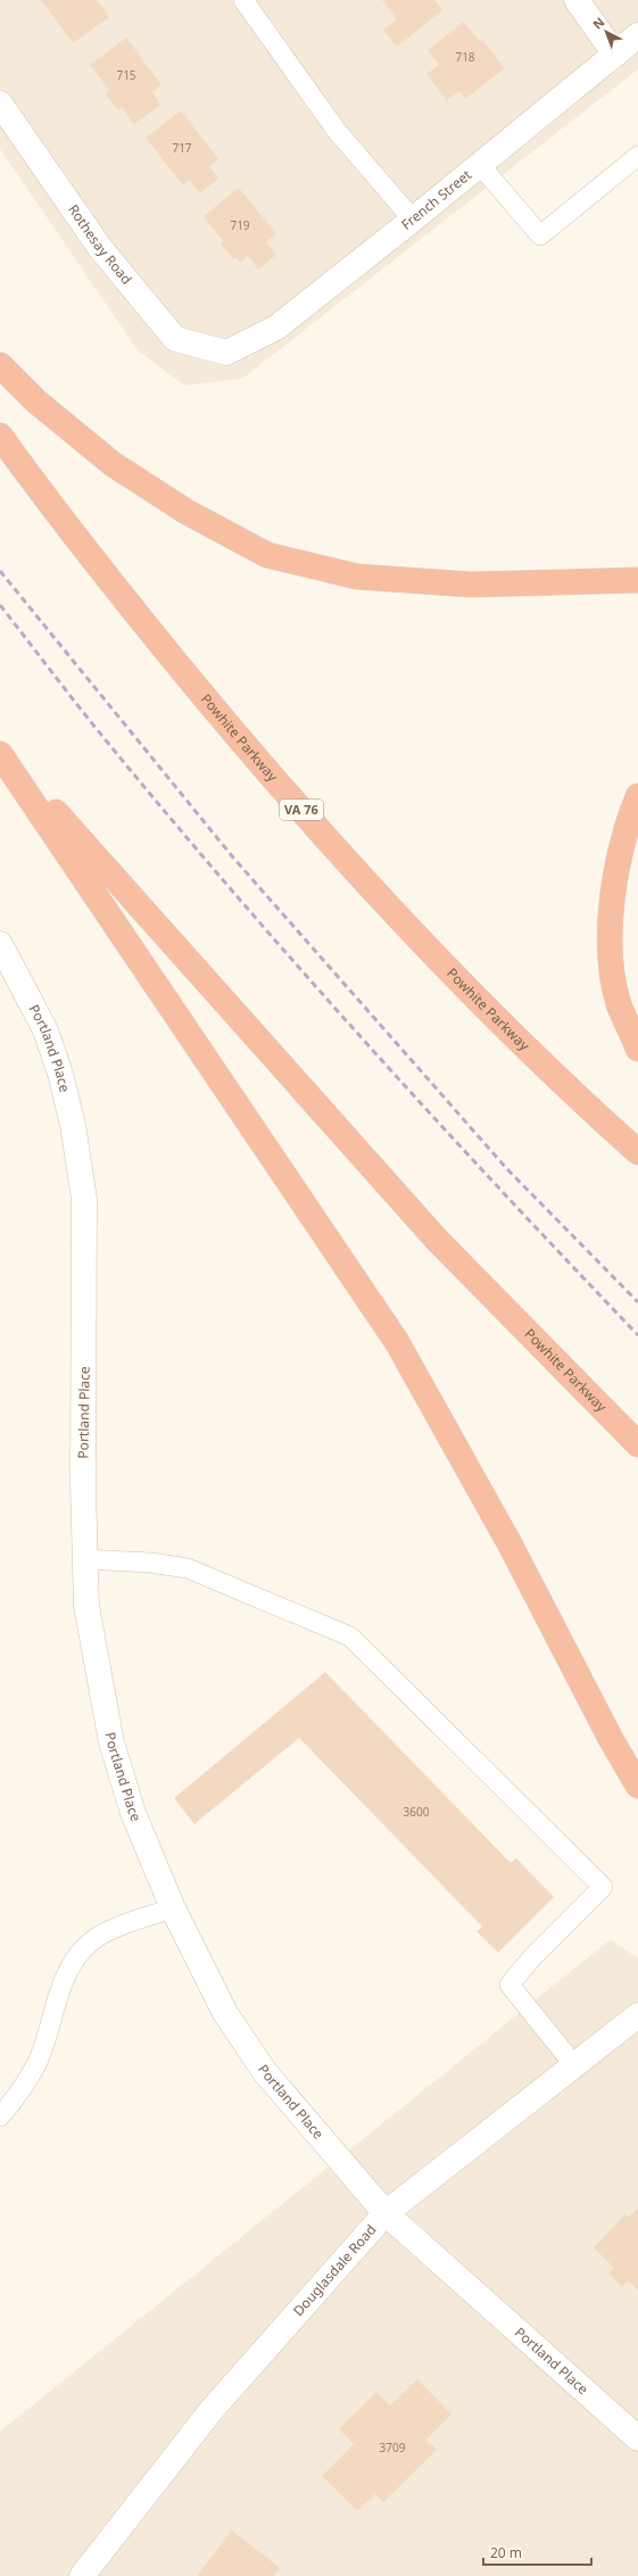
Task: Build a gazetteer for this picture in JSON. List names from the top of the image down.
{
  "streets": {
    "highway": ["Powhite Parkway", "VA 76"],
    "street": [
      "French Street",
      "Rothesay Road",
      "Portland Place",
      "Douglasdale Road"
    ]
  },
  "crossings": [
    ["French Street", "Rothesay Road"],
    ["Portland Place", "Douglasdale Road"]
  ],
  "house_numbers": [
    "718",
    "715",
    "717",
    "719",
    "3600",
    "3709"
  ],
  "scale_bar": "20 m",
  "north": "top left"
}
